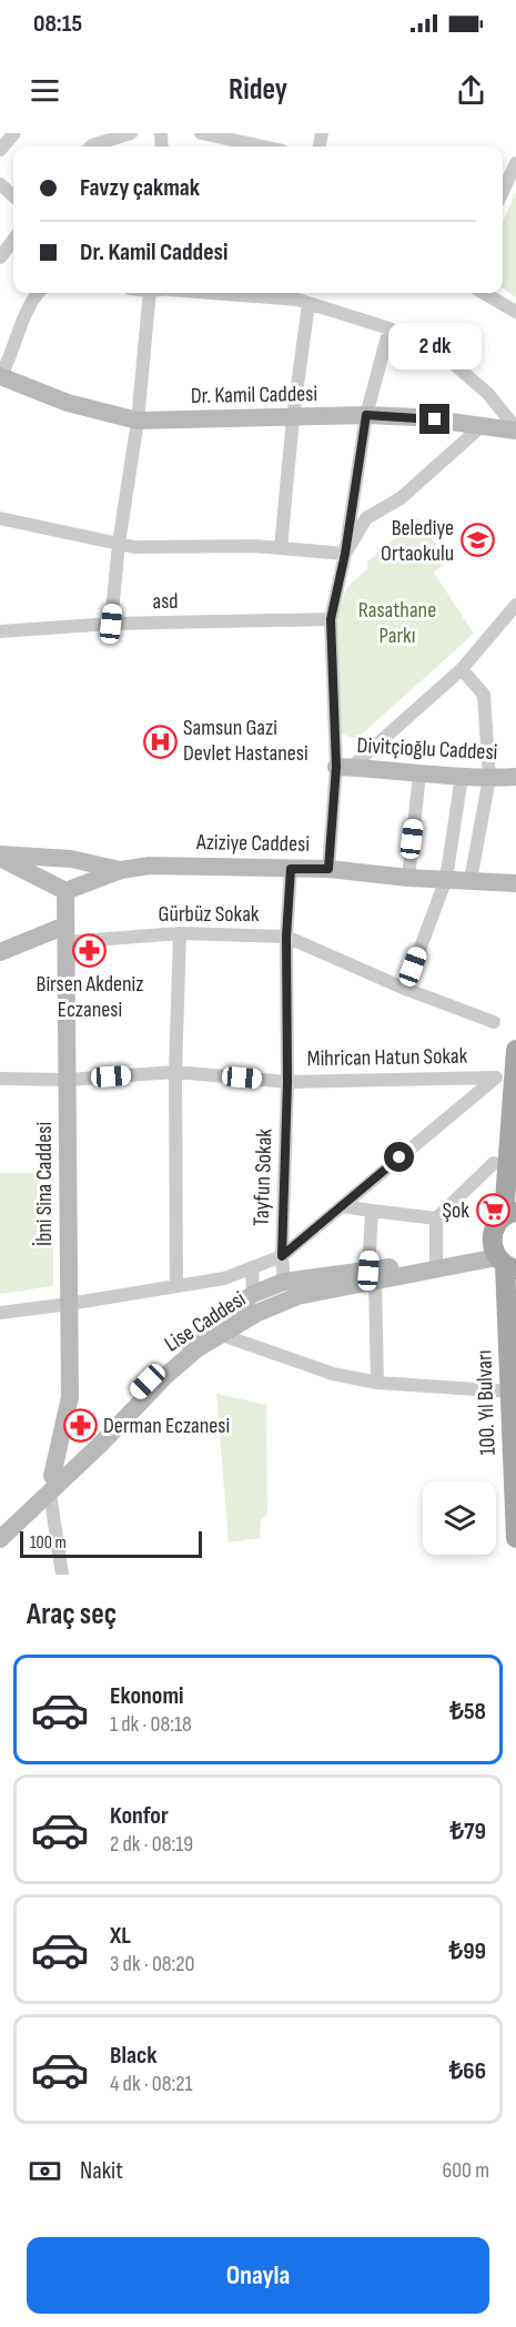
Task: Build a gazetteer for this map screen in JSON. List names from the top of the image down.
{
  "streets": {
    "main road": [
      "Dr. Kamil Caddesi",
      "Divitçioğlu Caddesi",
      "Aziziye Caddesi",
      "İbni Sina Caddesi",
      "Lise Caddesi",
      "100. Yıl Bulvarı"
    ],
    "street": [
      "asd",
      "Gürbüz Sokak",
      "Mihrican Hatun Sokak",
      "Tayfun Sokak"
    ]
  },
  "crossings": [
    ["Aziziye Caddesi", "Tayfun Sokak"],
    ["Aziziye Caddesi", "İbni Sina Caddesi"],
    ["Gürbüz Sokak", "Tayfun Sokak"],
    ["Gürbüz Sokak", "İbni Sina Caddesi"],
    ["Mihrican Hatun Sokak", "Tayfun Sokak"],
    ["Mihrican Hatun Sokak", "İbni Sina Caddesi"],
    ["Tayfun Sokak", "İbni Sina Caddesi"],
    ["İbni Sina Caddesi", "Lise Caddesi"],
    ["Lise Caddesi", "100. Yıl Bulvarı"]
  ],
  "parks": ["Rasathane Parkı"],
  "places": {
    "school or university": ["Belediye Ortaokulu"],
    "hospital": ["Samsun Gazi Devlet Hastanesi"],
    "pharmacy": ["Birsen Akdeniz Eczanesi", "Derman Eczanesi"],
    "supermarket": ["Şok"]
  },
  "scale_bar": "100 m",
  "page": {
    "status": "08:15",
    "header": "Ridey",
    "banner": ["Favzy çakmak", "Dr. Kamil Caddesi"],
    "bubble": "2 dk",
    "scale": "100 m",
    "heading": "Araç seç",
    "list": [
      {
        "name": "Ekonomi",
        "note": "1 dk · 08:18",
        "value": "₺58"
      },
      {
        "name": "Konfor",
        "note": "2 dk · 08:19",
        "value": "₺79"
      },
      {
        "name": "XL",
        "note": "3 dk · 08:20",
        "value": "₺99"
      },
      {
        "name": "Black",
        "note": "4 dk · 08:21",
        "value": "₺66"
      }
    ],
    "pay": ["Nakit", "600 m"],
    "buttons": "Onayla"
  }
}
